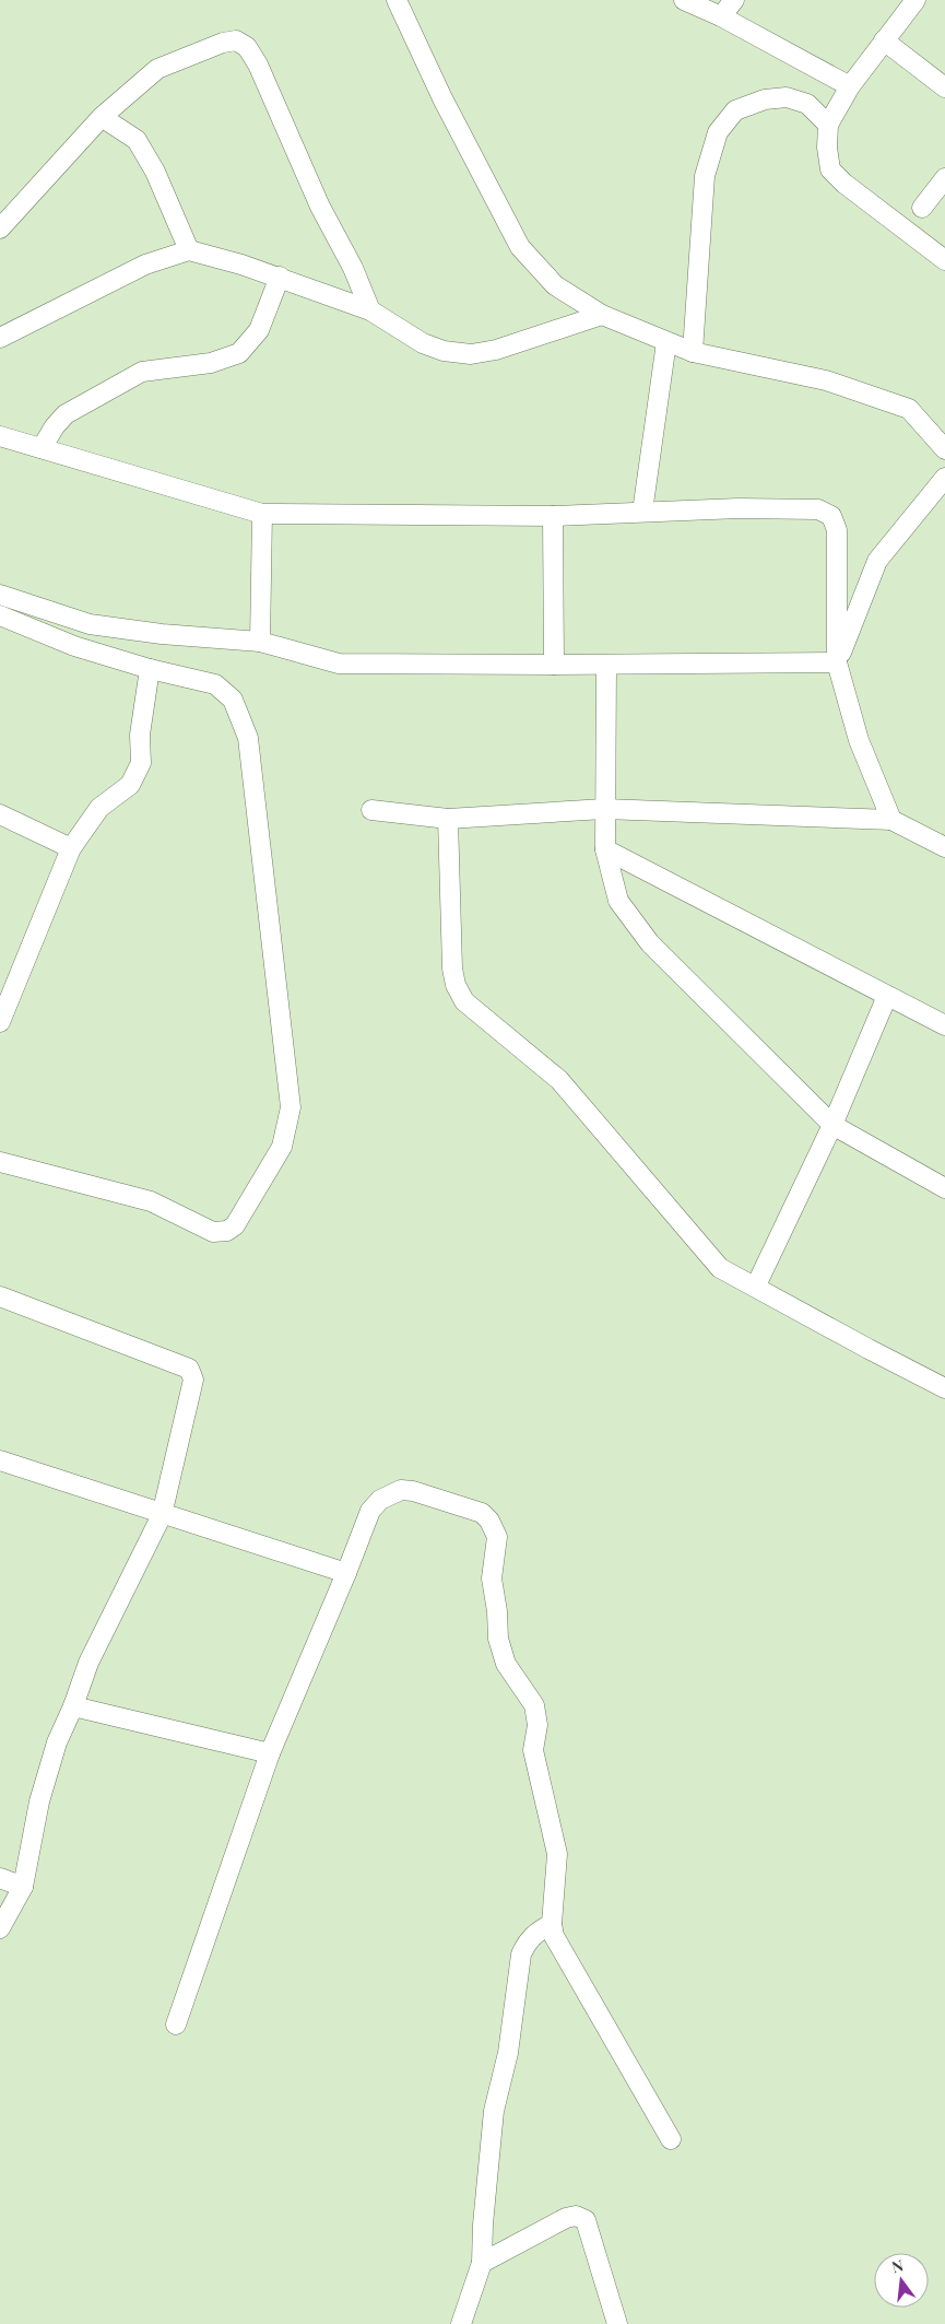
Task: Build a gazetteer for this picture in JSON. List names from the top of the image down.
{
  "north": "top"
}
